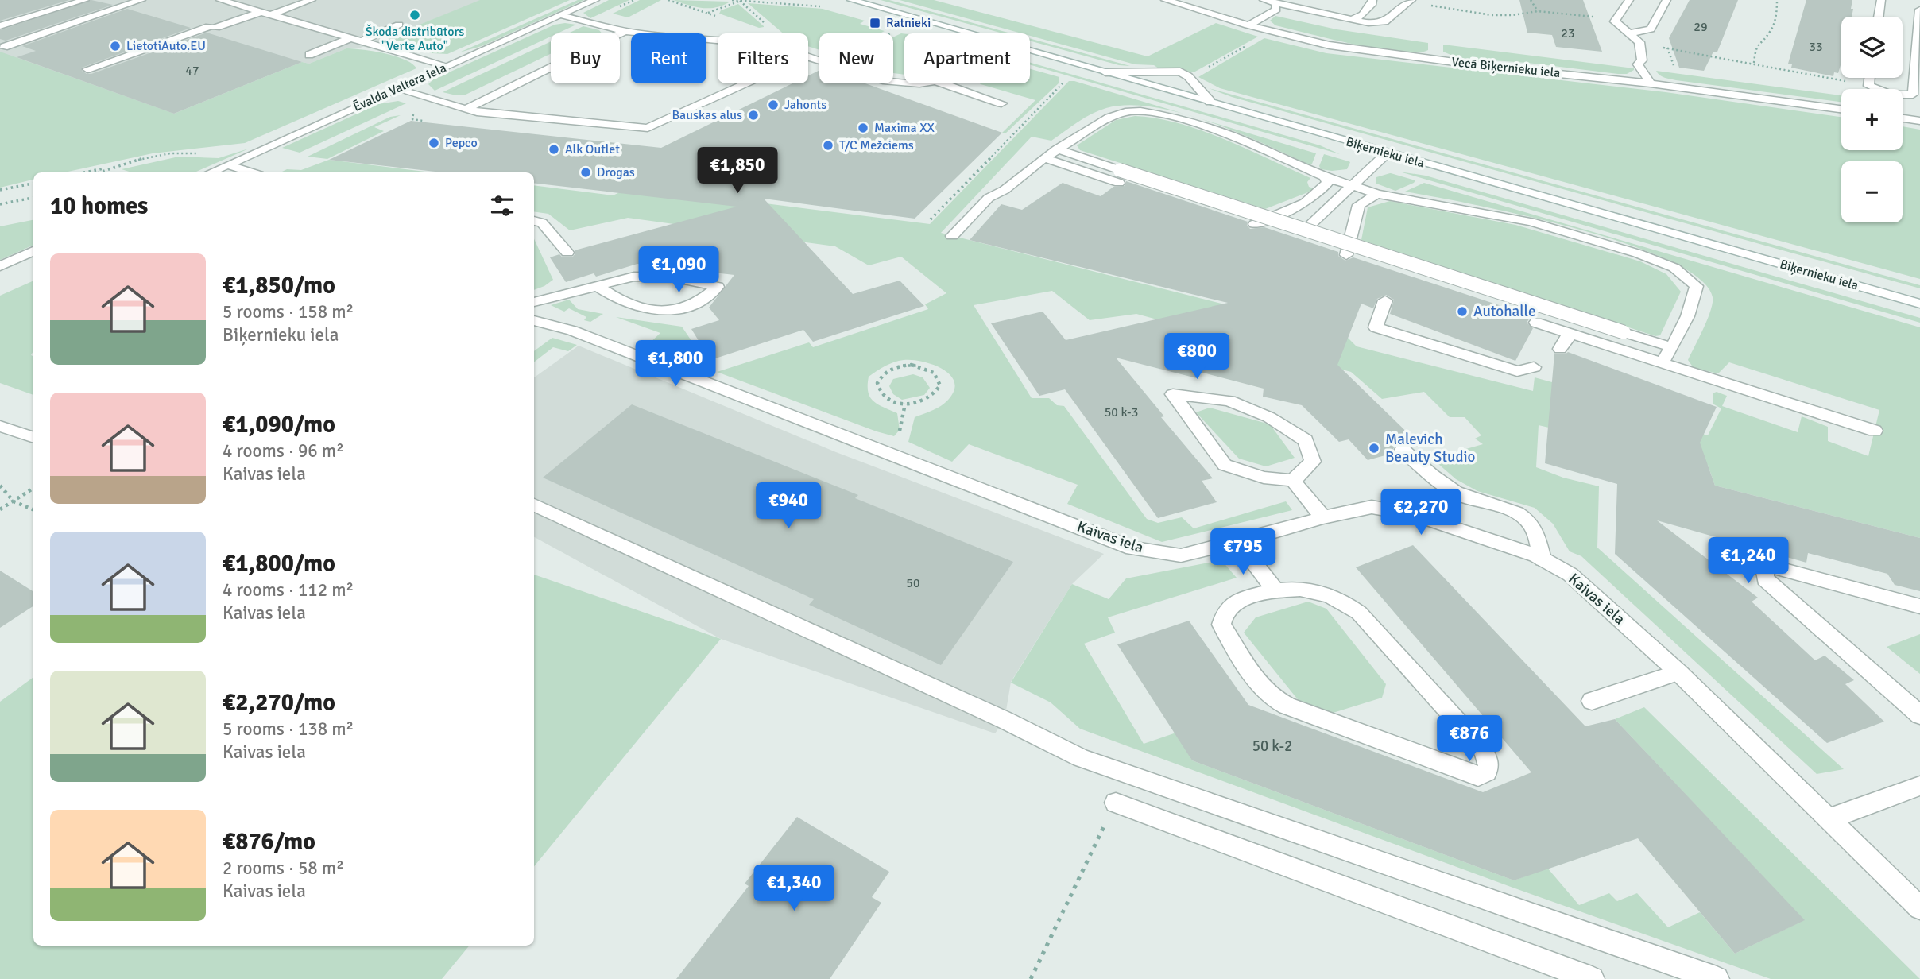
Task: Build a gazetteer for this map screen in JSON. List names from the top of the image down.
{
  "streets": {
    "street": [
      "Vecā Biķernieku iela",
      "Ēvalda Valtera iela",
      "Biķernieku iela",
      "Kaivas iela"
    ]
  },
  "places": {
    "other": [
      "Škoda distribūtors \"Verte Auto\"",
      "LietotiAuto.EU",
      "Jahonts",
      "Bauskas alus",
      "Maxima XX",
      "Pepco",
      "T/C Mežciems",
      "Alk Outlet",
      "Drogas",
      "Autohalle",
      "Malevich Beauty Studio"
    ],
    "transit": ["Ratnieki"]
  },
  "house_numbers": [
    "29",
    "23",
    "33",
    "47",
    "50 k-3",
    "50",
    "50 k-2"
  ],
  "page": {
    "map_buttons": ["+", "−"],
    "chip": [
      "Buy",
      "Rent",
      "Filters",
      "New",
      "Apartment"
    ],
    "price": [
      "€1,850",
      "€1,090",
      "€800",
      "€1,800",
      "€940",
      "€2,270",
      "€795",
      "€1,240",
      "€876",
      "€1,340"
    ],
    "heading": "10 homes",
    "list": [
      {
        "name": "€1,850/mo",
        "note": "5 rooms · 158 m² · Biķernieku iela"
      },
      {
        "name": "€1,090/mo",
        "note": "4 rooms · 96 m² · Kaivas iela"
      },
      {
        "name": "€1,800/mo",
        "note": "4 rooms · 112 m² · Kaivas iela"
      },
      {
        "name": "€2,270/mo",
        "note": "5 rooms · 138 m² · Kaivas iela"
      },
      {
        "name": "€876/mo",
        "note": "2 rooms · 58 m² · Kaivas iela"
      }
    ]
  }
}
